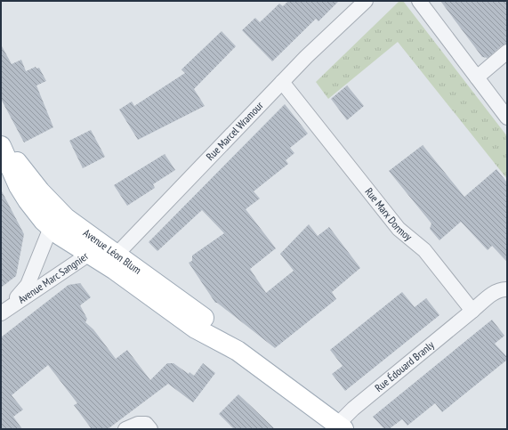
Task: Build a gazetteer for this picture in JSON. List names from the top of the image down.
{
  "streets": {
    "main road": ["Avenue Léon Blum"],
    "street": [
      "Rue Marcel Wramour",
      "Rue Marx Dormoy",
      "Avenue Marc Sangnier",
      "Rue Édouard Branly"
    ]
  },
  "crossings": [
    ["Rue Marcel Wramour", "Rue Marx Dormoy"],
    ["Rue Marcel Wramour", "Avenue Léon Blum"],
    ["Rue Marx Dormoy", "Rue Édouard Branly"],
    ["Avenue Léon Blum", "Avenue Marc Sangnier"],
    ["Avenue Léon Blum", "Rue Édouard Branly"]
  ]
}
